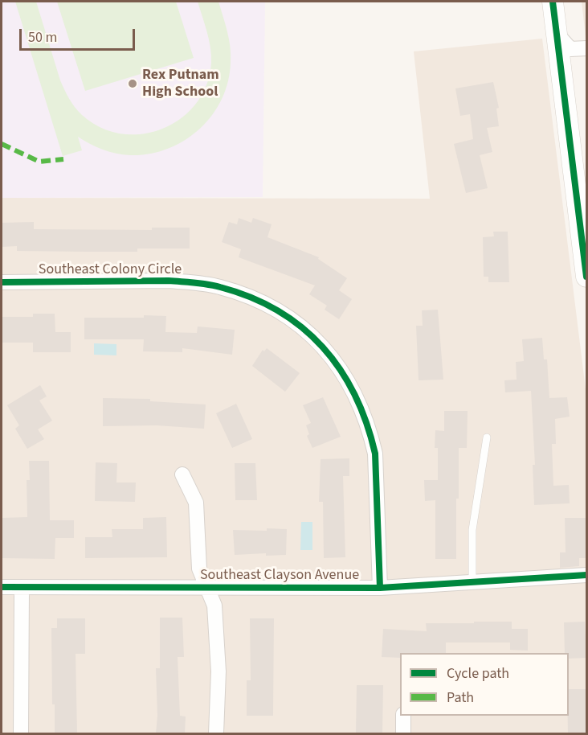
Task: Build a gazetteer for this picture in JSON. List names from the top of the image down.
{
  "streets": {
    "street": ["Southeast Colony Circle", "Southeast Clayson Avenue"]
  },
  "crossings": [
    ["Southeast Colony Circle", "Southeast Clayson Avenue"]
  ],
  "places": ["Rex Putnam High School"],
  "legend": ["Cycle path", "Path"],
  "scale_bar": "50 m"
}
